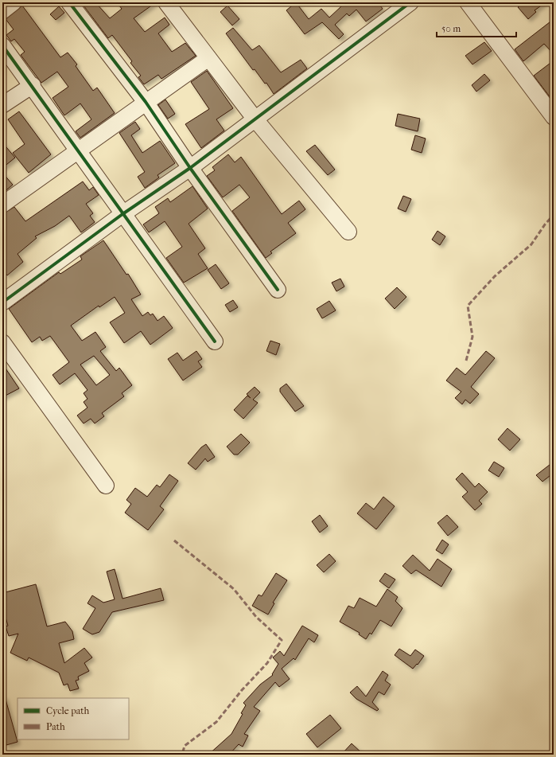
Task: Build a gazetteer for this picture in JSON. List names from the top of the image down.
{
  "legend": ["Cycle path", "Path"],
  "scale_bar": "50 m"
}
